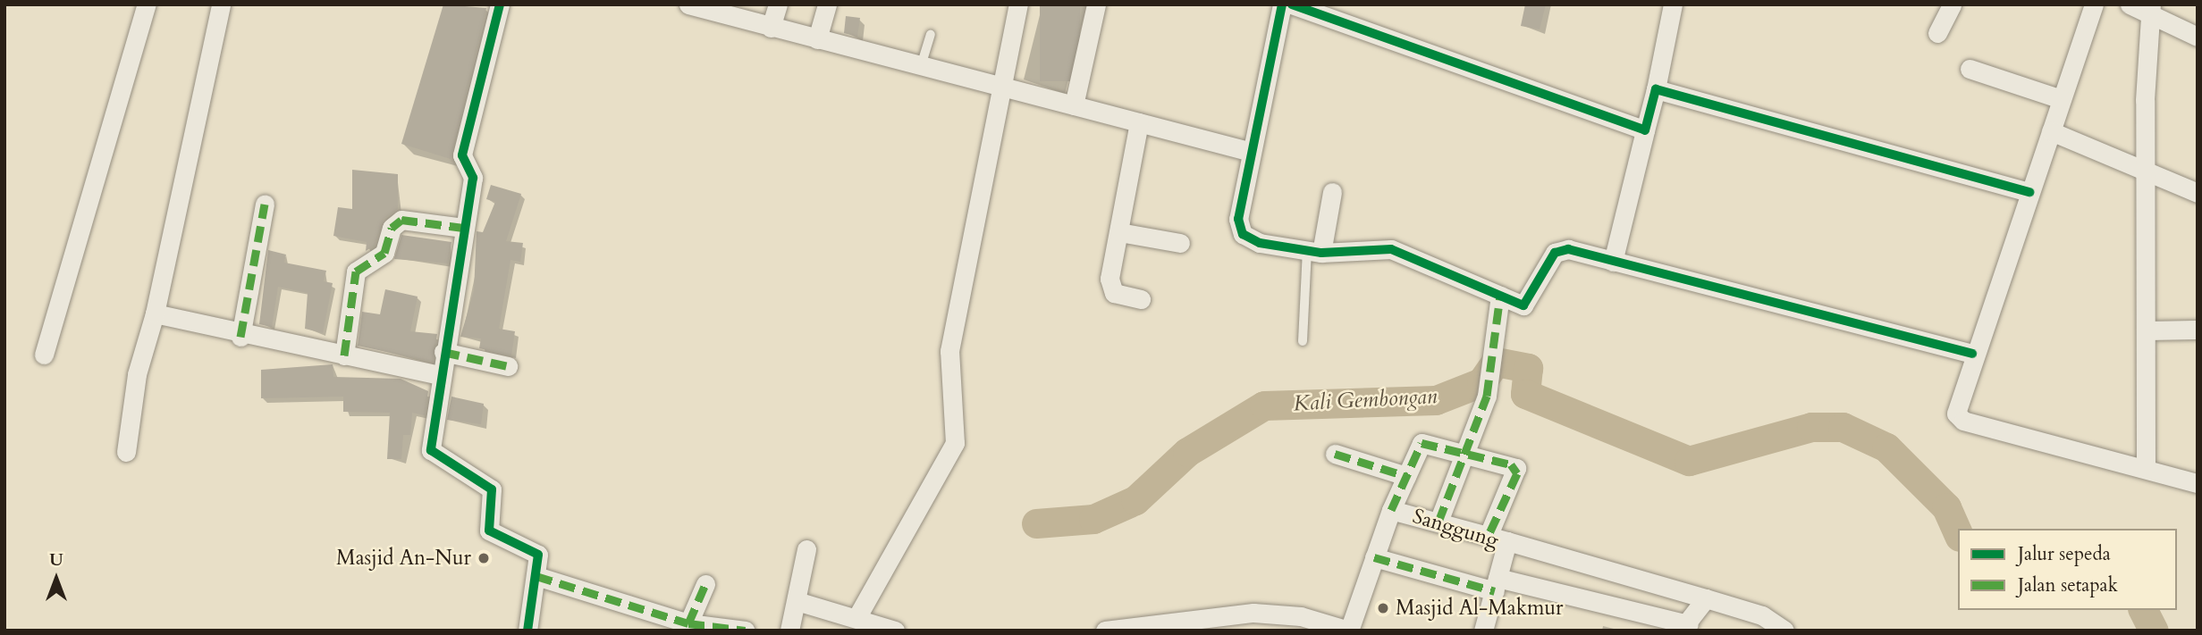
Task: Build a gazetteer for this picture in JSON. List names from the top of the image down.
{
  "streets": {
    "street": ["Sanggung"]
  },
  "water": ["Kali Gembongan"],
  "places": ["Masjid An-Nur", "Masjid Al-Makmur"],
  "legend": ["Jalur sepeda", "Jalan setapak"],
  "north": "top"
}
